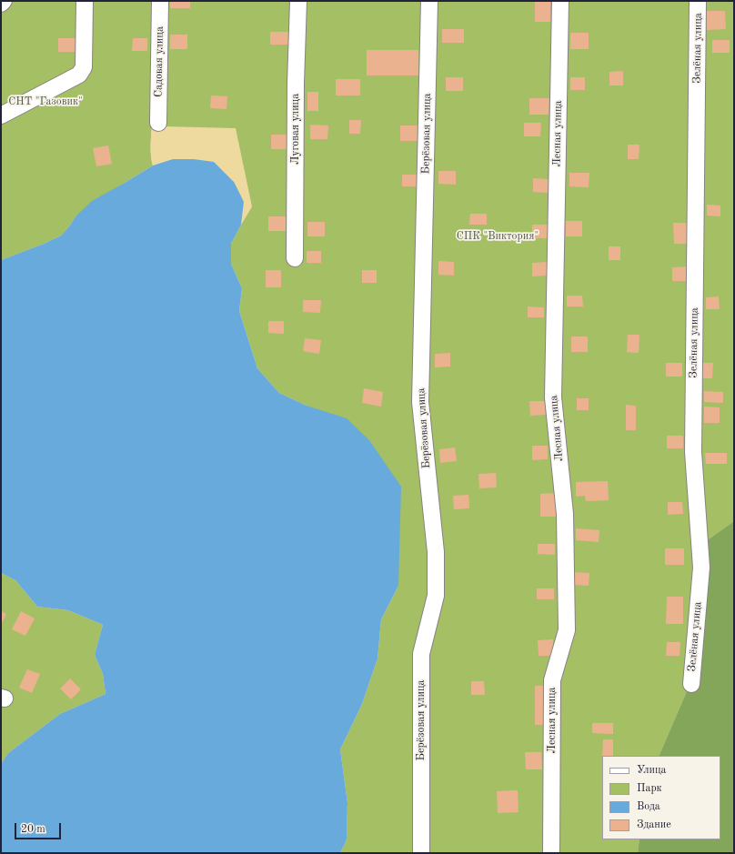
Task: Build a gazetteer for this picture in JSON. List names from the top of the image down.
{
  "streets": {
    "street": [
      "Зелёная улица",
      "Садовая улица",
      "Луговая улица",
      "Берёзовая улица",
      "Лесная улица"
    ]
  },
  "parks": ["СНТ \"Газовик\"", "СПК \"Виктория\""],
  "legend": [
    "Улица",
    "Парк",
    "Вода",
    "Здание"
  ],
  "scale_bar": "20 m"
}
